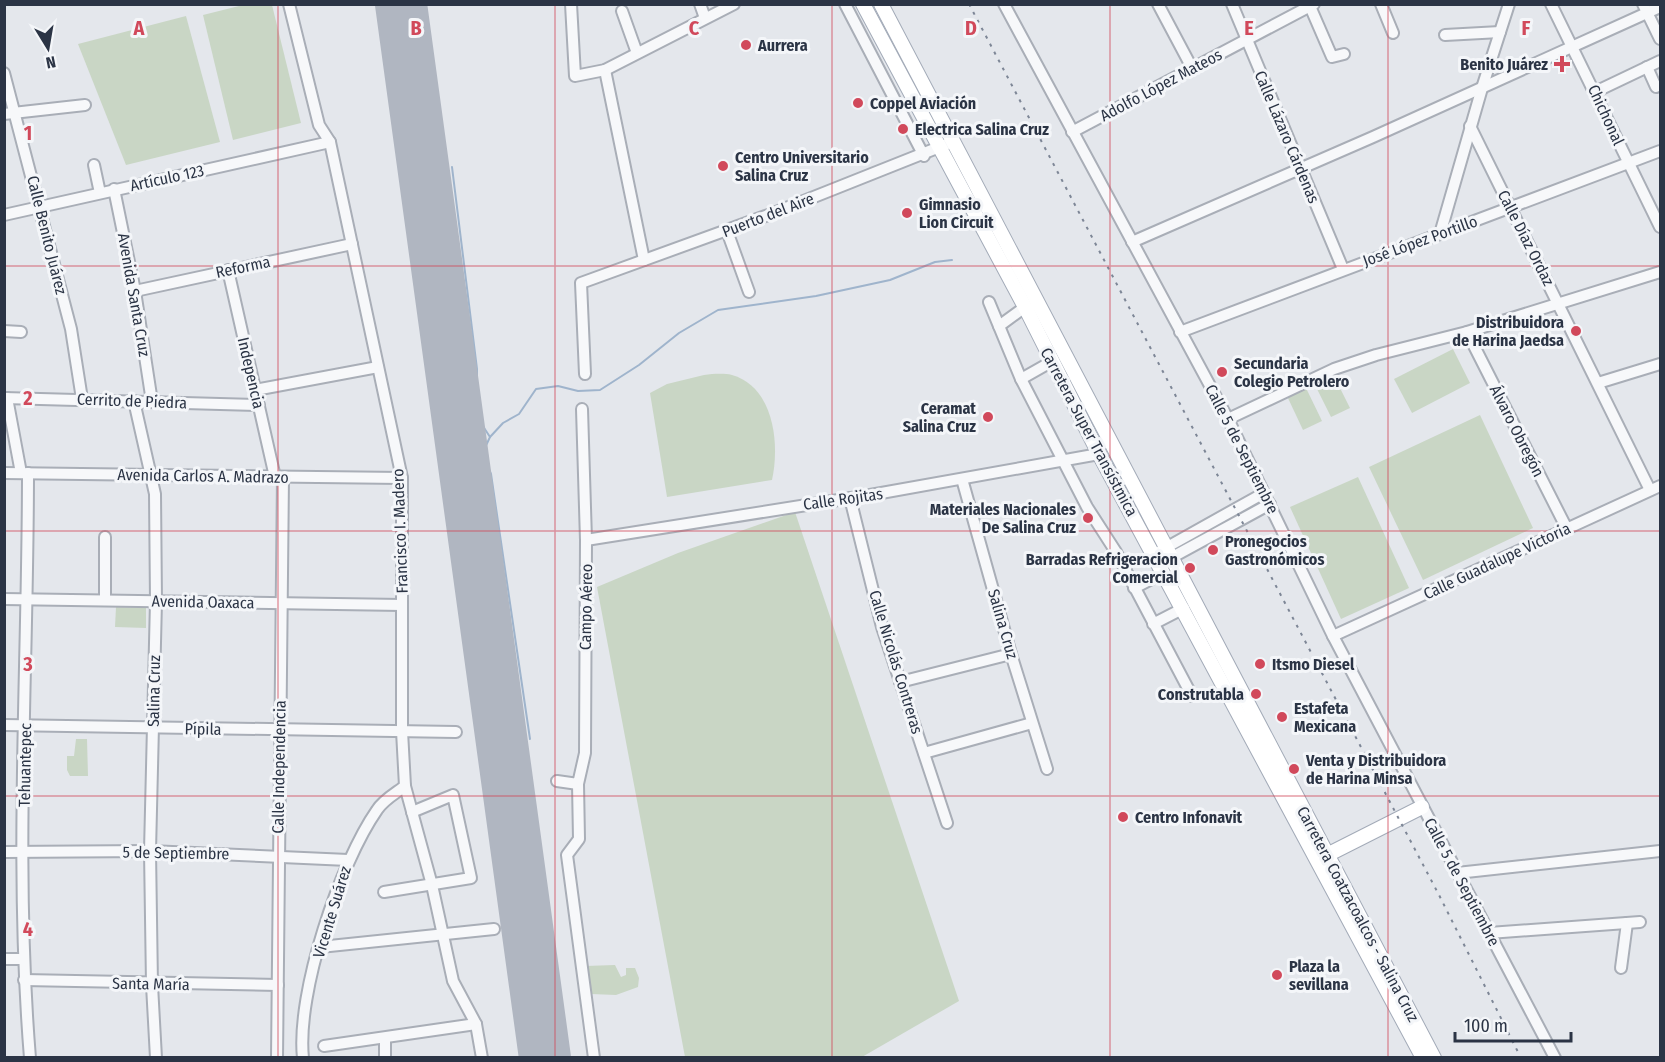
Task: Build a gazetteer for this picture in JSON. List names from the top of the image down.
{
  "streets": {
    "main road": ["Carretera Super Transístmica", "Carretera Coatzacoalcos - Salina Cruz"],
    "street": [
      "Adolfo López Mateos",
      "Chichonal",
      "Calle Lázaro Cárdenas",
      "Artículo 123",
      "Puerto del Aire",
      "Calle Benito Juárez",
      "Calle Díaz Ordaz",
      "José López Portillo",
      "Reforma",
      "Avenida Santa Cruz",
      "Indepencia",
      "Cerrito de Piedra",
      "Álvaro Obregón",
      "Calle 5 de Septiembre",
      "Avenida Carlos A. Madrazo",
      "Calle Rojitas",
      "Francisco I. Madero",
      "Calle Guadalupe Victoria",
      "Avenida Oaxaca",
      "Campo Aéreo",
      "Salina Cruz",
      "Calle Nicolás Contreras",
      "Pípila",
      "Tehuantepec",
      "Calle Independencia",
      "5 de Septiembre",
      "Vicente Suárez",
      "Santa María"
    ]
  },
  "crossings": [
    ["Adolfo López Mateos", "Calle Lázaro Cárdenas"],
    ["Adolfo López Mateos", "Calle 5 de Septiembre"],
    ["Chichonal", "José López Portillo"],
    ["Calle Lázaro Cárdenas", "José López Portillo"],
    ["Artículo 123", "Calle Benito Juárez"],
    ["Artículo 123", "Avenida Santa Cruz"],
    ["Artículo 123", "Francisco I. Madero"],
    ["Puerto del Aire", "Carretera Super Transístmica"],
    ["Calle Benito Juárez", "Cerrito de Piedra"],
    ["Calle Díaz Ordaz", "José López Portillo"],
    ["Calle Díaz Ordaz", "Calle Guadalupe Victoria"],
    ["José López Portillo", "Calle 5 de Septiembre"],
    ["Reforma", "Avenida Santa Cruz"],
    ["Reforma", "Indepencia"],
    ["Reforma", "Francisco I. Madero"],
    ["Avenida Santa Cruz", "Cerrito de Piedra"],
    ["Indepencia", "Cerrito de Piedra"],
    ["Indepencia", "Avenida Carlos A. Madrazo"],
    ["Indepencia", "Calle Independencia"],
    ["Cerrito de Piedra", "Salina Cruz"],
    ["Cerrito de Piedra", "Tehuantepec"],
    ["Álvaro Obregón", "Calle Guadalupe Victoria"],
    ["Carretera Super Transístmica", "Calle Rojitas"],
    ["Carretera Super Transístmica", "Carretera Coatzacoalcos - Salina Cruz"],
    ["Calle 5 de Septiembre", "Calle Guadalupe Victoria"],
    ["Avenida Carlos A. Madrazo", "Francisco I. Madero"],
    ["Avenida Carlos A. Madrazo", "Salina Cruz"],
    ["Avenida Carlos A. Madrazo", "Tehuantepec"],
    ["Avenida Carlos A. Madrazo", "Calle Independencia"],
    ["Calle Rojitas", "Campo Aéreo"],
    ["Calle Rojitas", "Salina Cruz"],
    ["Calle Rojitas", "Calle Nicolás Contreras"],
    ["Francisco I. Madero", "Avenida Oaxaca"],
    ["Francisco I. Madero", "Pípila"],
    ["Francisco I. Madero", "Vicente Suárez"],
    ["Avenida Oaxaca", "Salina Cruz"],
    ["Avenida Oaxaca", "Tehuantepec"],
    ["Avenida Oaxaca", "Calle Independencia"],
    ["Salina Cruz", "Pípila"],
    ["Salina Cruz", "5 de Septiembre"],
    ["Salina Cruz", "Santa María"],
    ["Pípila", "Tehuantepec"],
    ["Pípila", "Calle Independencia"],
    ["Tehuantepec", "5 de Septiembre"],
    ["Tehuantepec", "Santa María"],
    ["Calle Independencia", "5 de Septiembre"],
    ["Calle Independencia", "Santa María"],
    ["5 de Septiembre", "Vicente Suárez"]
  ],
  "places": {
    "other": [
      "Aurrera",
      "Coppel Aviación",
      "Electrica Salina Cruz",
      "Centro Universitario Salina Cruz",
      "Gimnasio Lion Circuit",
      "Distribuidora de Harina Jaedsa",
      "Secundaria Colegio Petrolero",
      "Ceramat Salina Cruz",
      "Materiales Nacionales De Salina Cruz",
      "Pronegocios Gastronómicos",
      "Barradas Refrigeracion Comercial",
      "Itsmo Diesel",
      "Construtabla",
      "Estafeta Mexicana",
      "Venta y Distribuidora de Harina Minsa",
      "Centro Infonavit",
      "Plaza la sevillana"
    ],
    "health": ["Benito Juárez"]
  },
  "scale_bar": "100 m",
  "north": "bottom",
  "grid": {
    "columns": [
      "A",
      "B",
      "C",
      "D",
      "E",
      "F"
    ],
    "rows": [
      "1",
      "2",
      "3",
      "4"
    ]
  }
}
